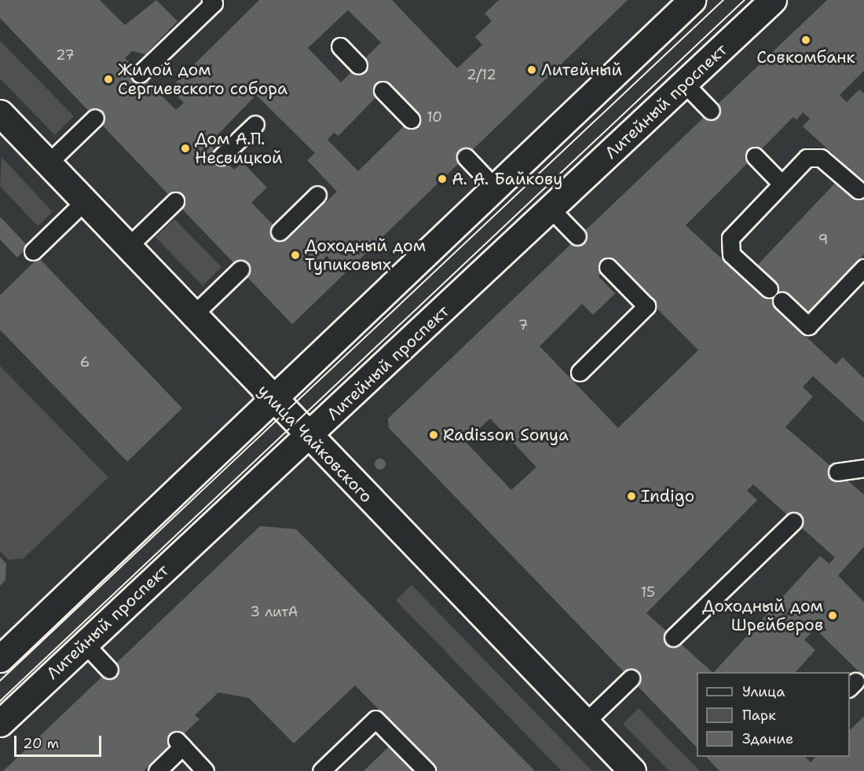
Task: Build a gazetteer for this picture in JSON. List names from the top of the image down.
{
  "streets": {
    "main road": ["Литейный проспект", "улица Чайковского"]
  },
  "crossings": [
    ["Литейный проспект", "улица Чайковского"]
  ],
  "places": [
    "Совкомбанк",
    "Литейный",
    "Жилой дом Сергиевского собора",
    "Дом А.П. Несвицкой",
    "А. А. Байкову",
    "Доходный дом Тупиковых",
    "Radisson Sonya",
    "Indigo",
    "Доходный дом Шрейберов"
  ],
  "house_numbers": [
    "27",
    "2/12",
    "10",
    "9",
    "7",
    "6",
    "15",
    "3 литА"
  ],
  "legend": ["Улица", "Парк", "Здание"],
  "scale_bar": "20 m"
}
